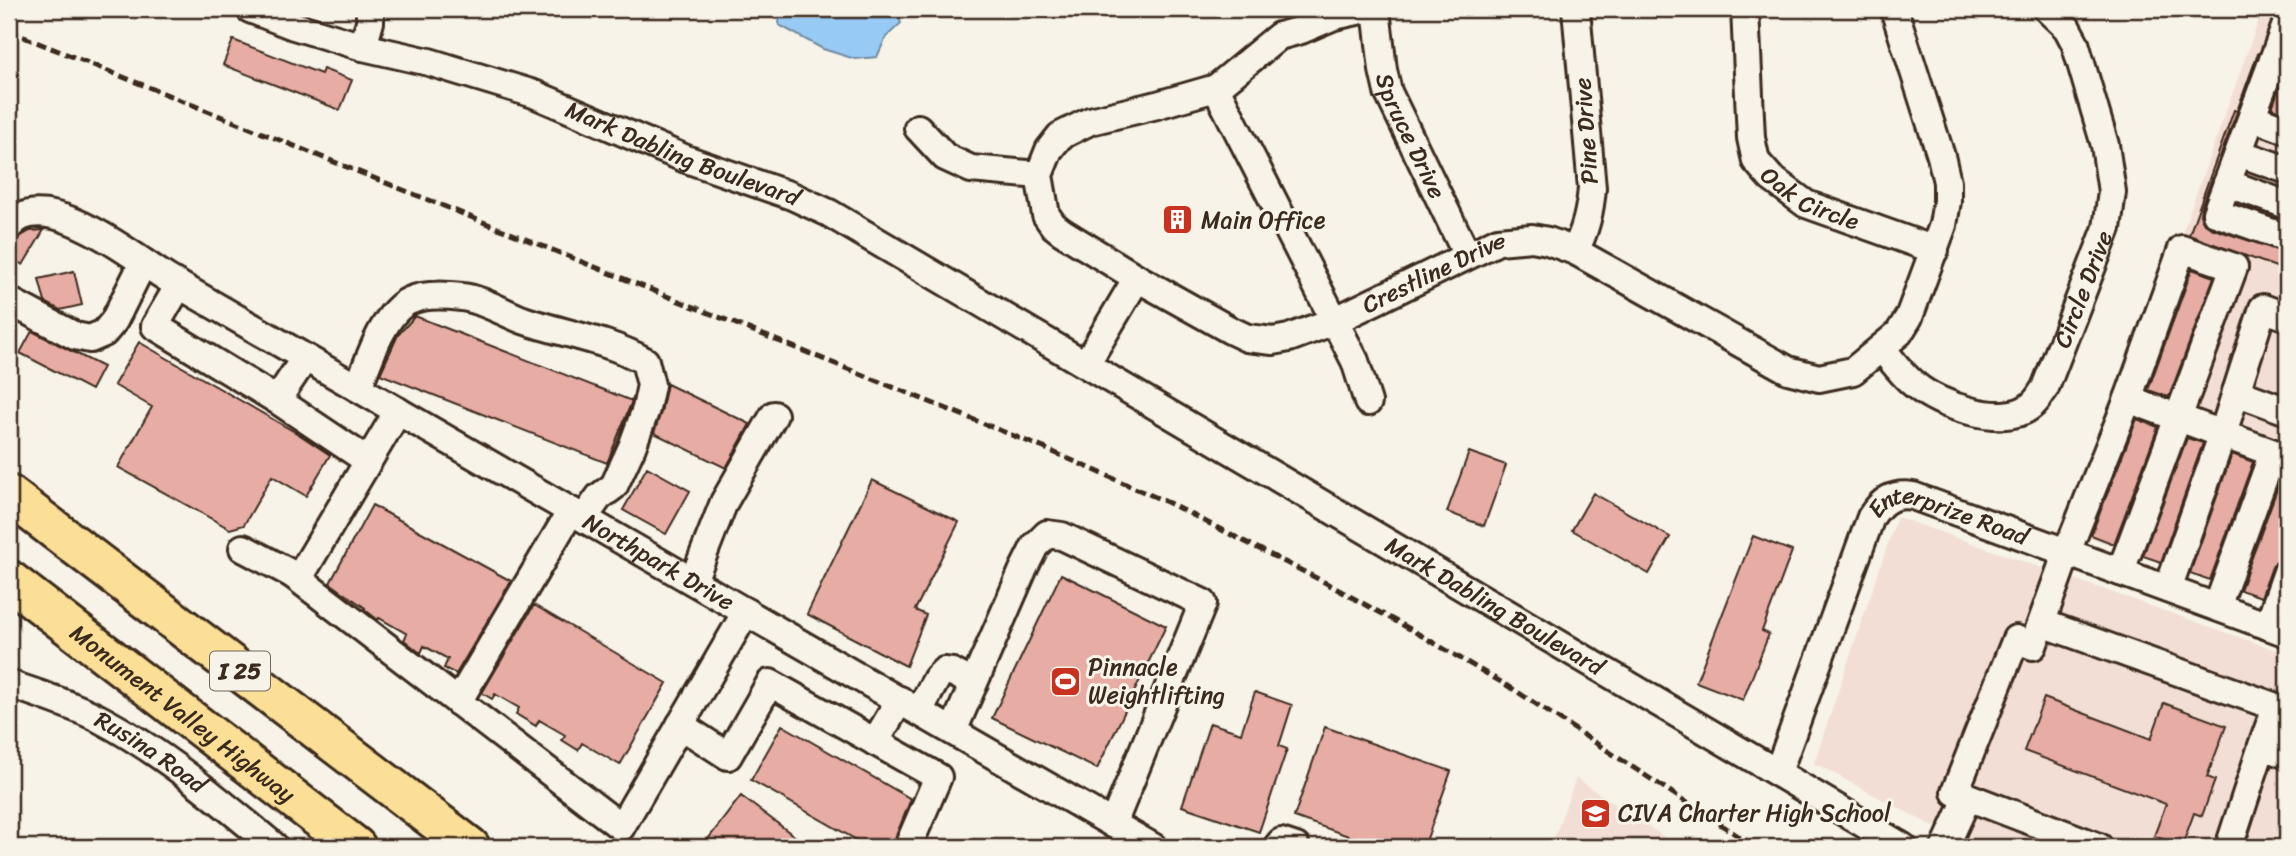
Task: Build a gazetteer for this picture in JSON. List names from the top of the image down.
{
  "streets": {
    "highway": ["I 25", "Monument Valley Highway"],
    "street": [
      "Pine Drive",
      "Spruce Drive",
      "Mark Dabling Boulevard",
      "Oak Circle",
      "Crestline Drive",
      "Circle Drive",
      "Enterprize Road",
      "Northpark Drive",
      "Rusina Road"
    ]
  },
  "crossings": [
    ["Pine Drive", "Crestline Drive"],
    ["Spruce Drive", "Crestline Drive"],
    ["Mark Dabling Boulevard", "Enterprize Road"],
    ["Oak Circle", "Crestline Drive"],
    ["Crestline Drive", "Circle Drive"]
  ],
  "places": {
    "building": ["Main Office"],
    "sports": ["Pinnacle Weightlifting"],
    "school or university": ["CIVA Charter High School"]
  }
}
